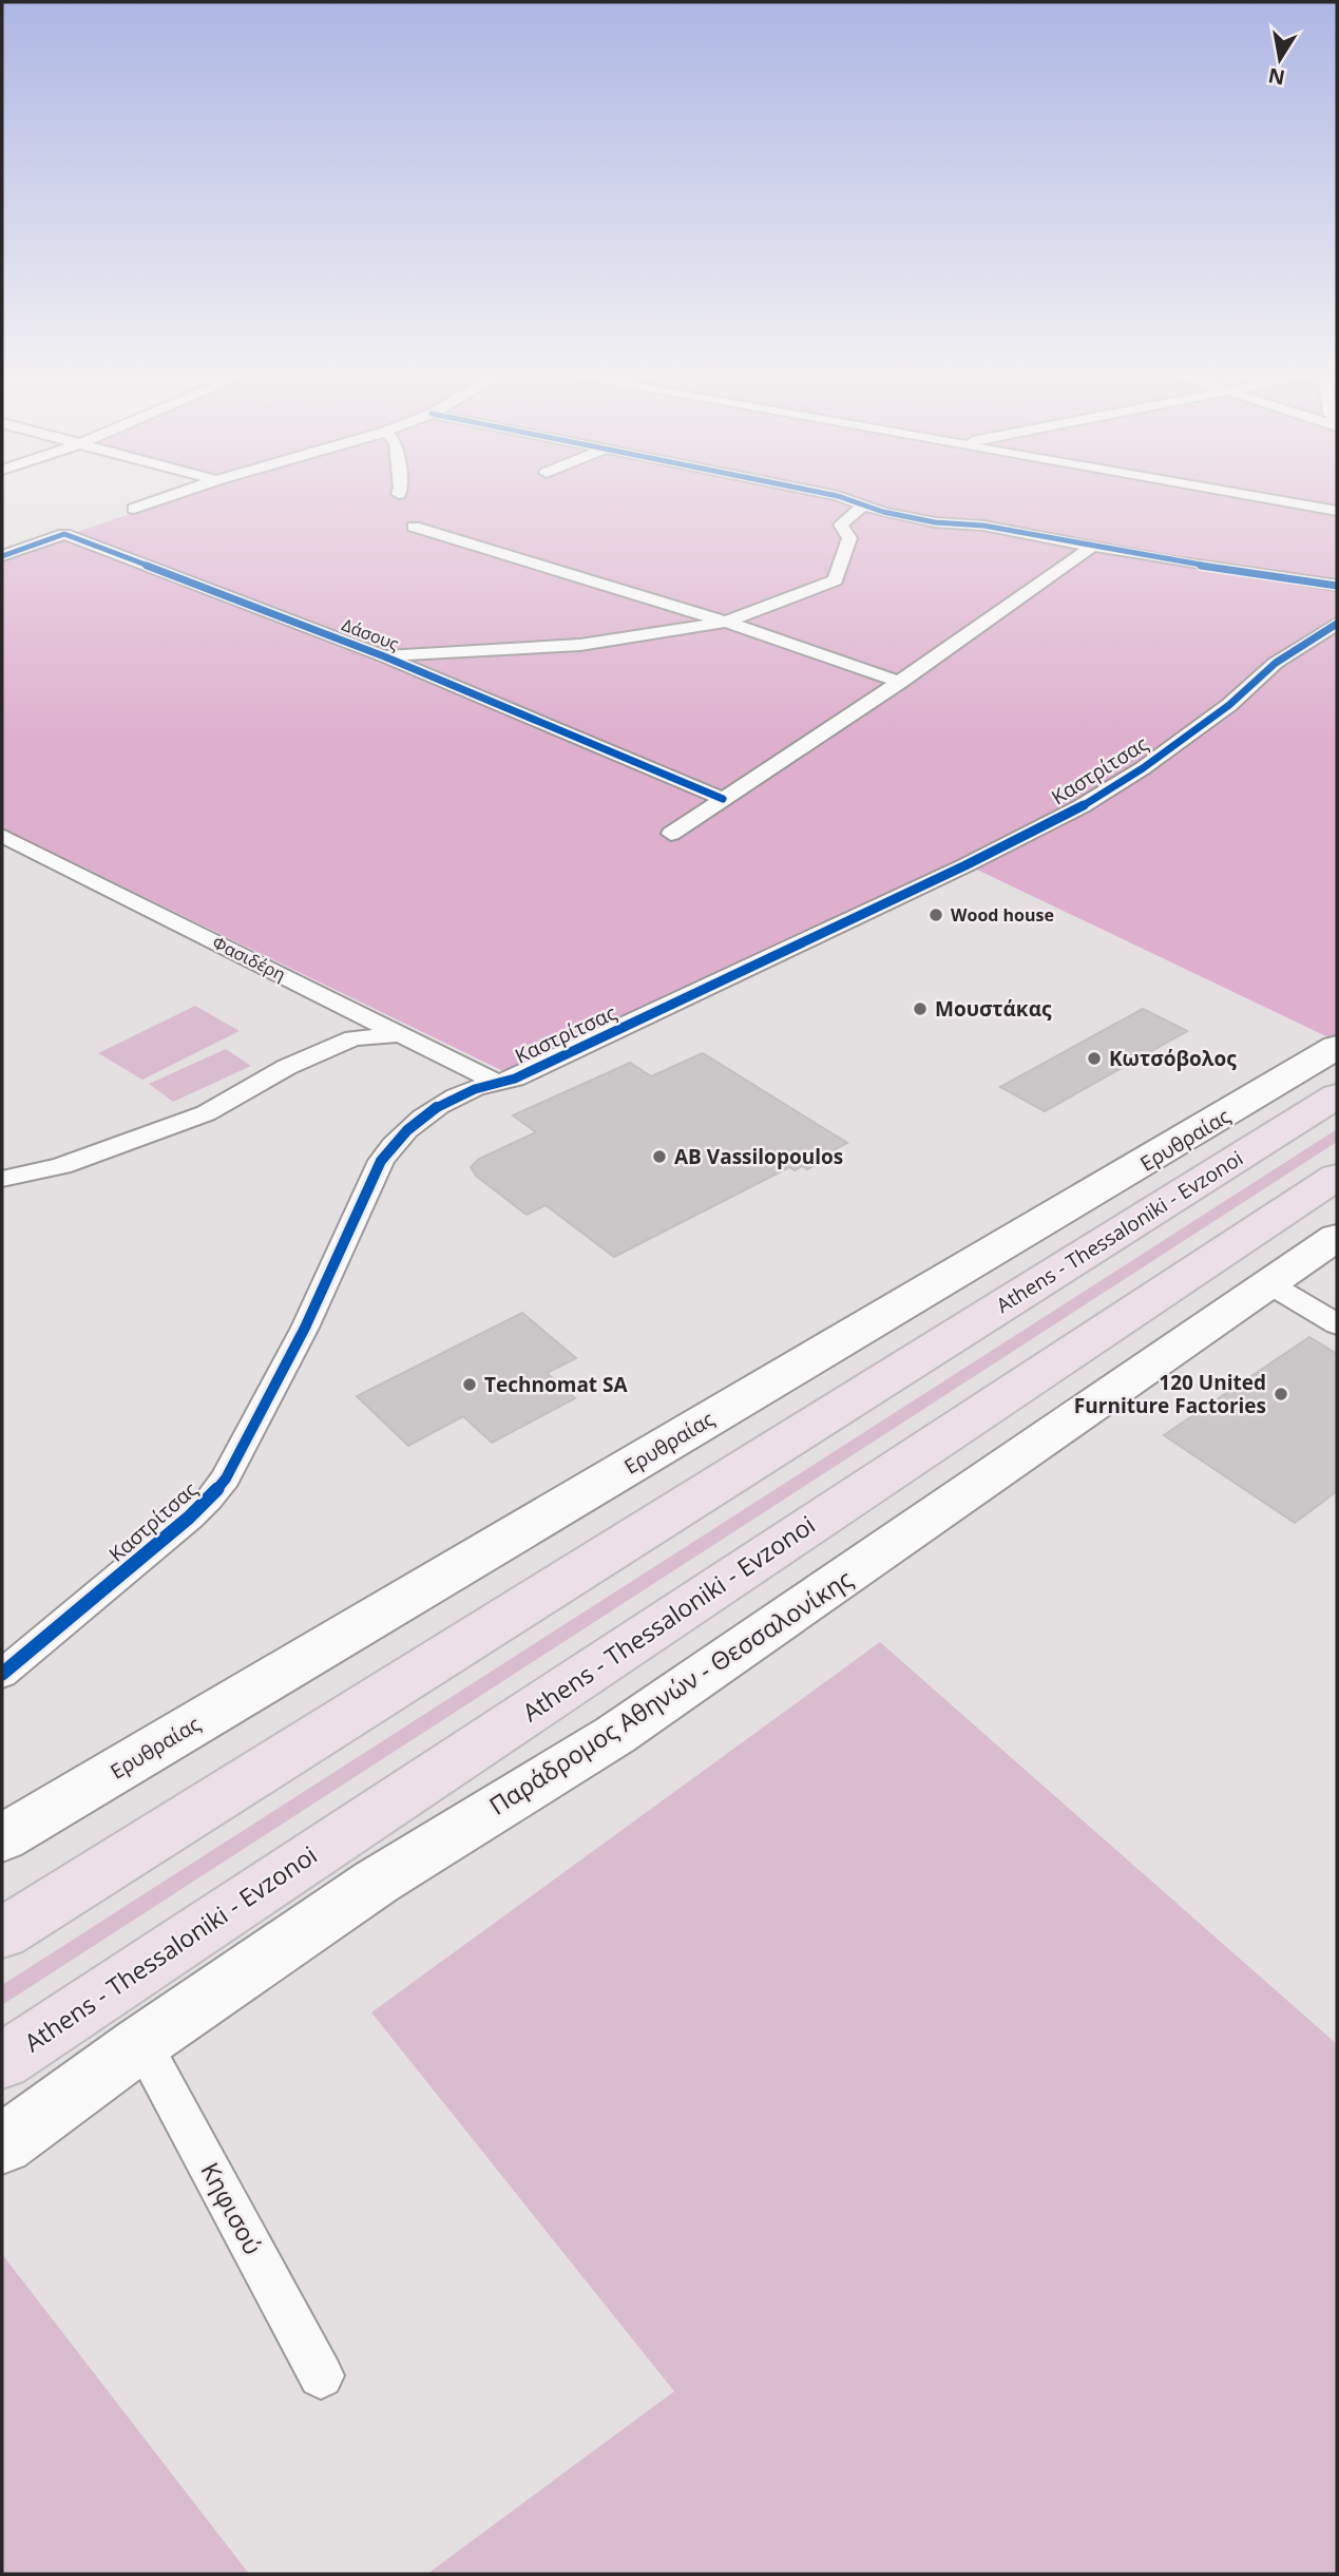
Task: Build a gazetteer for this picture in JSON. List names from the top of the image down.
{
  "streets": {
    "highway": ["Athens - Thessaloniki - Evzonoi"],
    "main road": ["Ερυθραίας", "Παράδρομος Αθηνών - Θεσσαλονίκης"],
    "street": [
      "Δάσους",
      "Καστρίτσας",
      "Φασιδέρη",
      "Κηφισού"
    ]
  },
  "crossings": [
    ["Καστρίτσας", "Φασιδέρη"],
    ["Παράδρομος Αθηνών - Θεσσαλονίκης", "Κηφισού"]
  ],
  "places": [
    "Wood house",
    "Μουστάκας",
    "Κωτσόβολος",
    "AB Vassilopoulos",
    "Technomat SA",
    "120 United Furniture Factories"
  ],
  "north": "bottom"
}
